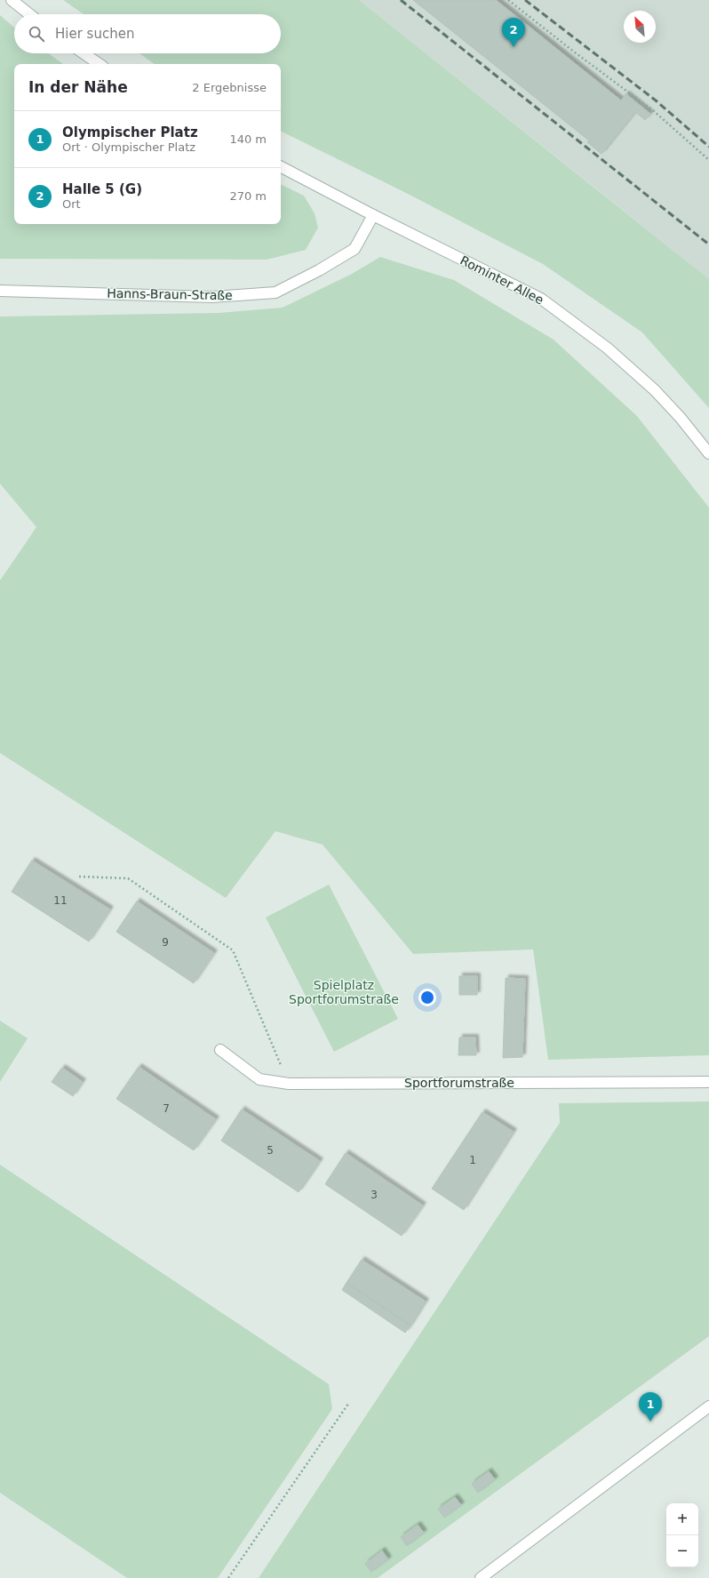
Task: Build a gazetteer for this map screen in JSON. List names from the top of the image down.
{
  "streets": {
    "street": ["Rominter Allee", "Hanns-Braun-Straße", "Sportforumstraße"]
  },
  "crossings": [
    ["Rominter Allee", "Hanns-Braun-Straße"]
  ],
  "parks": ["Spielplatz Sportforumstraße"],
  "house_numbers": [
    "11",
    "9",
    "7",
    "5",
    "1",
    "3"
  ],
  "north": "top left",
  "page": {
    "search": "Hier suchen",
    "pins": ["2", "1"],
    "heading": ["In der Nähe", "2 Ergebnisse"],
    "list": [
      {
        "mark": "1",
        "name": "Olympischer Platz",
        "note": "Ort · Olympischer Platz",
        "value": "140 m"
      },
      {
        "mark": "2",
        "name": "Halle 5 (G)",
        "note": "Ort",
        "value": "270 m"
      }
    ],
    "map_buttons": ["+", "−"]
  }
}
